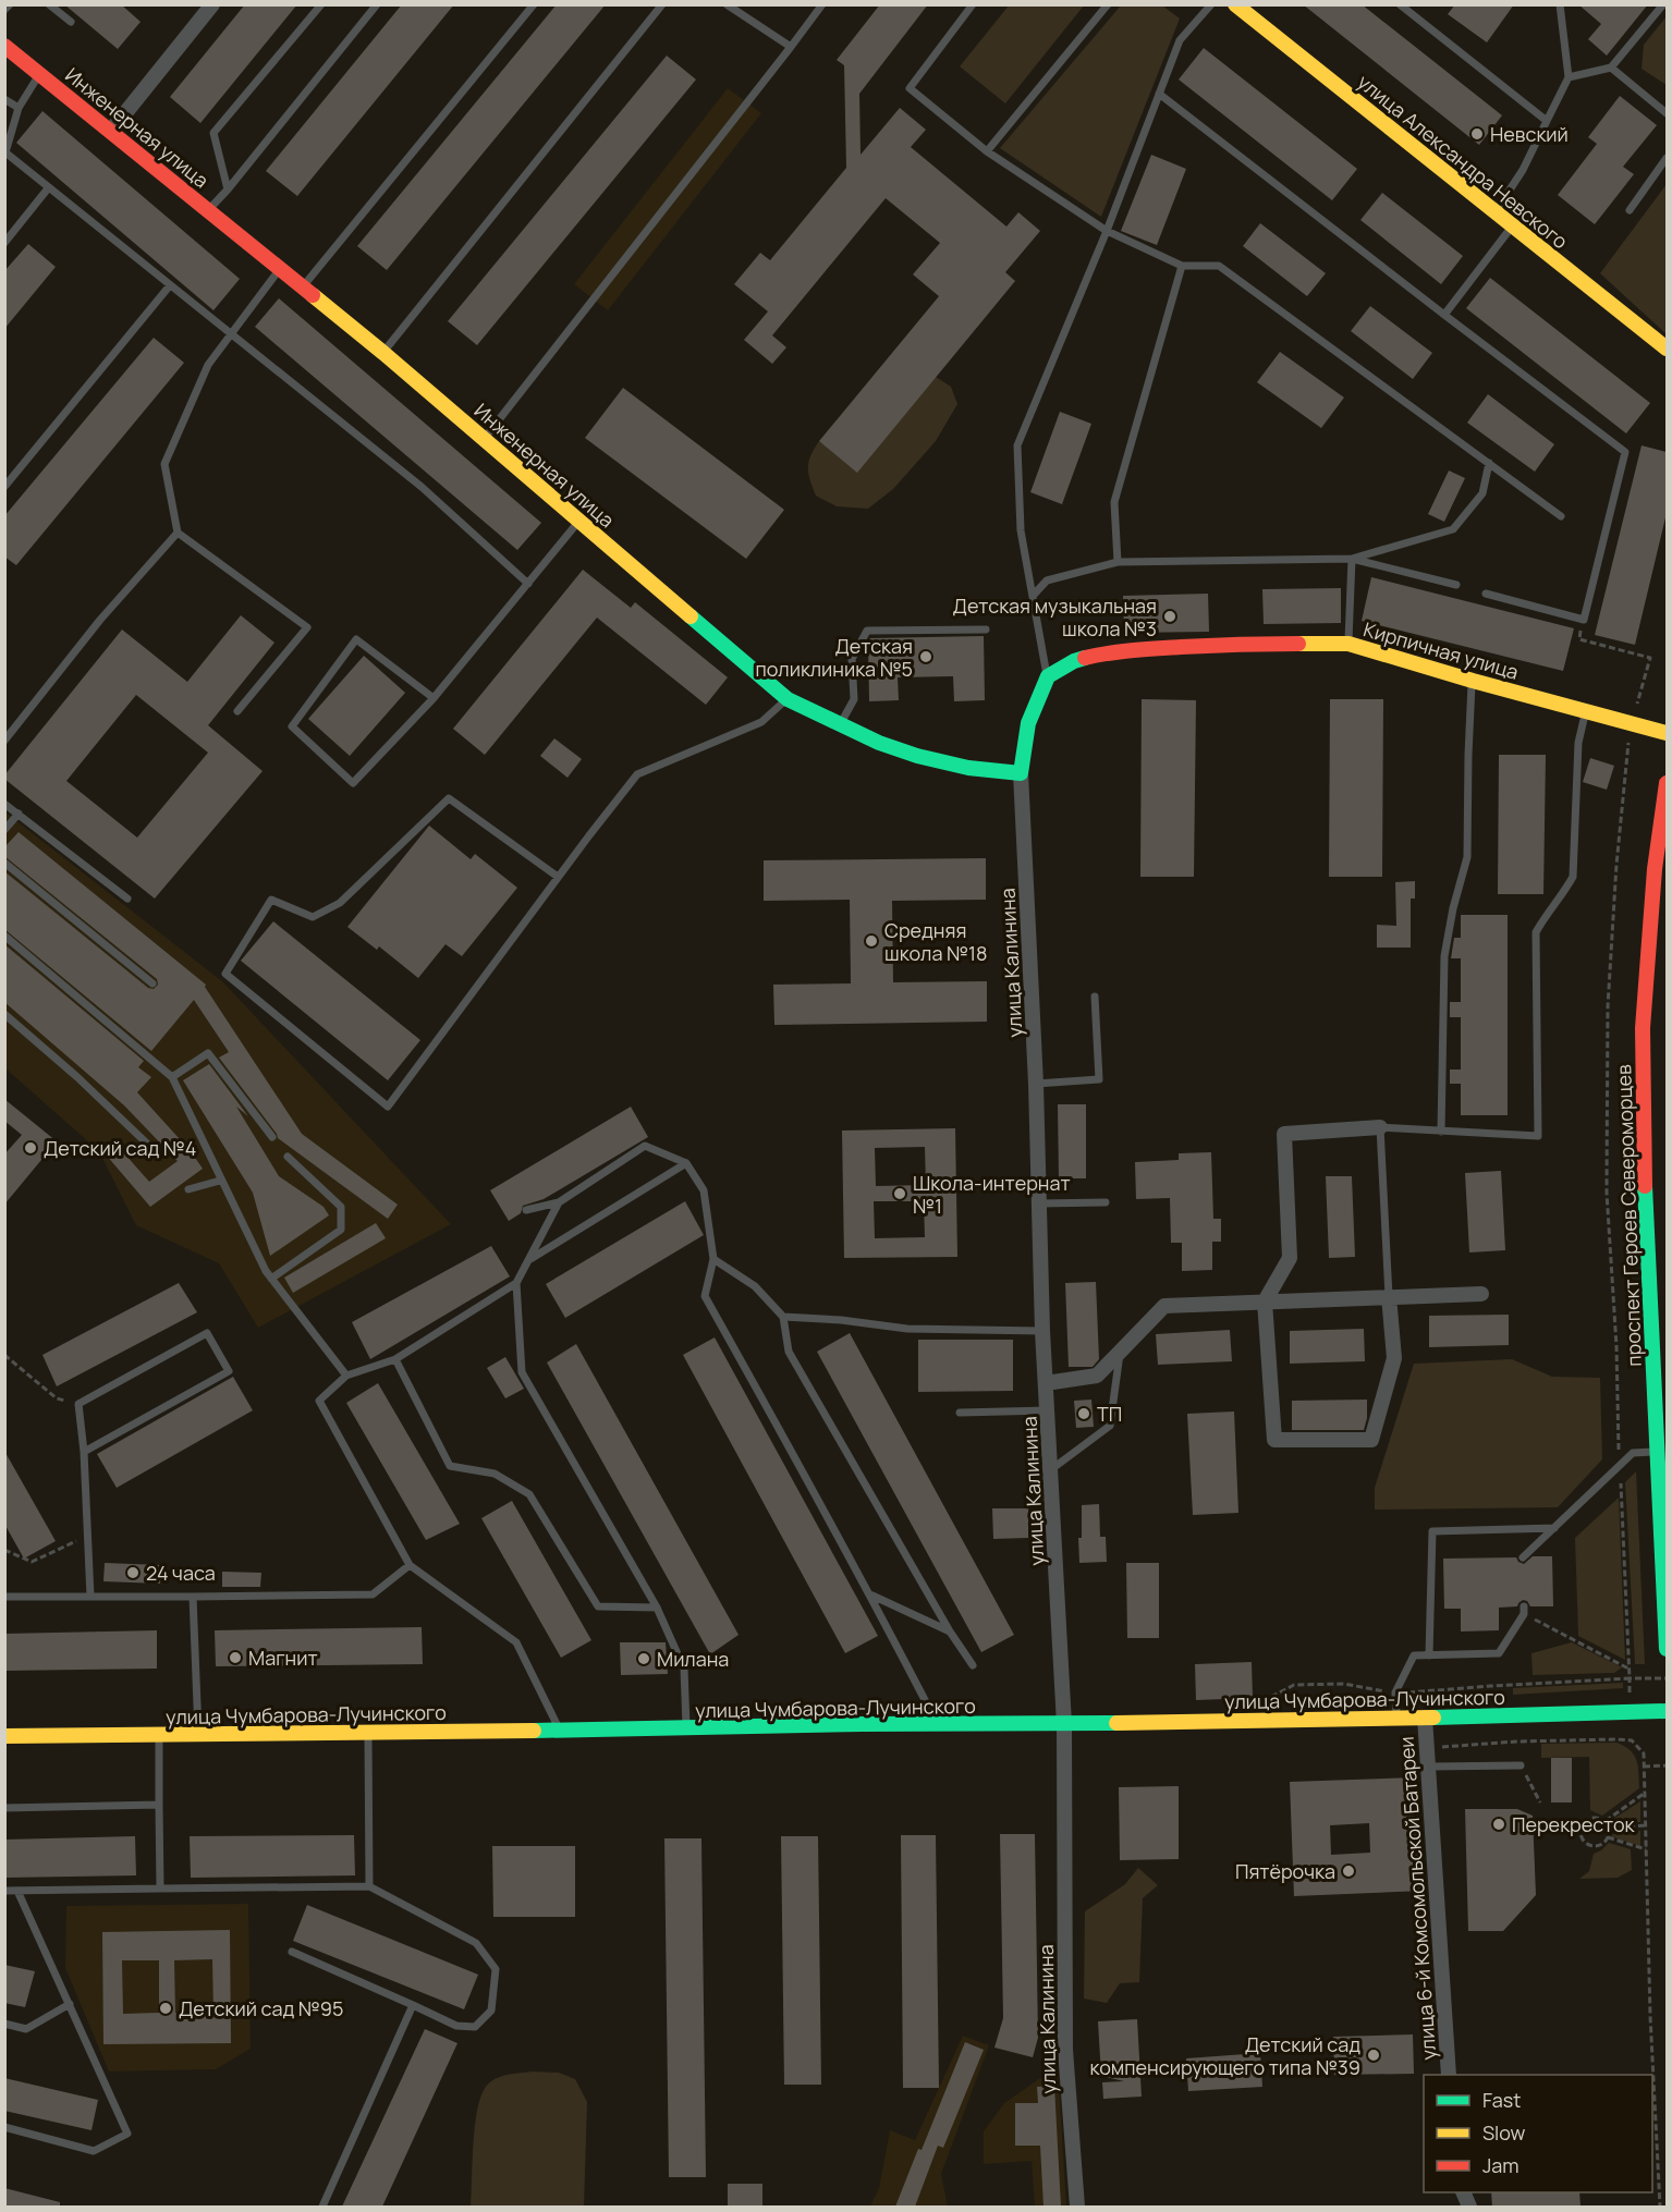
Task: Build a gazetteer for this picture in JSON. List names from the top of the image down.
{
  "streets": {
    "street": [
      "Инженерная улица",
      "улица Александра Невского",
      "Кирпичная улица",
      "улица Калинина",
      "проспект Героев Североморцев",
      "улица Чумбарова-Лучинского",
      "улица 6-й Комсомольской Батареи"
    ]
  },
  "crossings": [
    ["Инженерная улица", "улица Калинина"],
    ["улица Калинина", "улица Чумбарова-Лучинского"],
    ["улица Чумбарова-Лучинского", "улица 6-й Комсомольской Батареи"]
  ],
  "places": [
    "Невский",
    "Детская музыкальная школа №3",
    "Детская поликлиника №5",
    "Средняя школа №18",
    "Детский сад №4",
    "Школа-интернат №1",
    "ТП",
    "24 часа",
    "Магнит",
    "Милана",
    "Перекресток",
    "Пятёрочка",
    "Детский сад №95",
    "Детский сад компенсирующего типа №39"
  ],
  "legend": ["Fast", "Slow", "Jam"]
}
